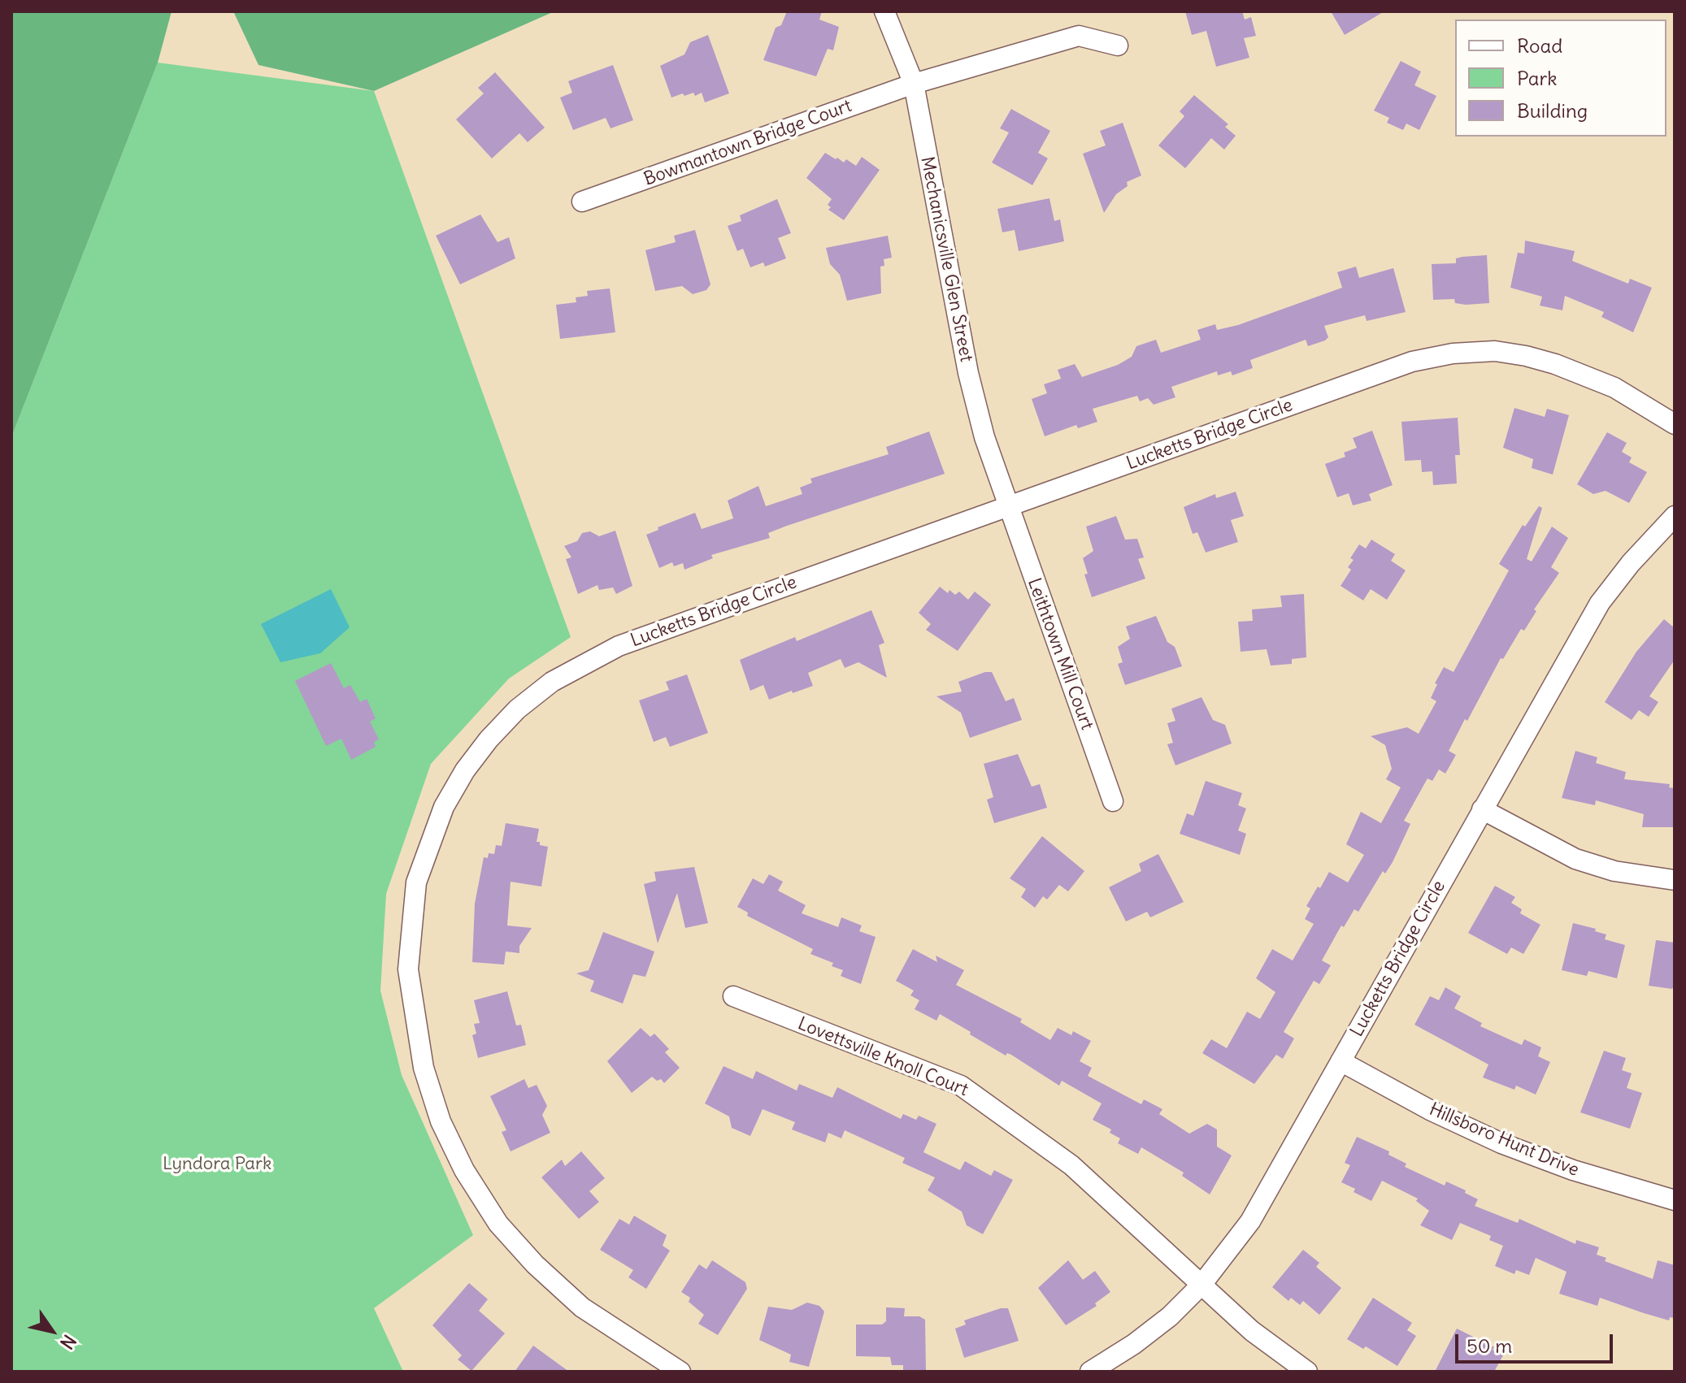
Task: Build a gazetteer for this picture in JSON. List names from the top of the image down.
{
  "streets": {
    "street": [
      "Bowmantown Bridge Court",
      "Mechanicsville Glen Street",
      "Lucketts Bridge Circle",
      "Leithtown Mill Court",
      "Lovettsville Knoll Court",
      "Hillsboro Hunt Drive"
    ]
  },
  "crossings": [
    ["Bowmantown Bridge Court", "Mechanicsville Glen Street"],
    ["Mechanicsville Glen Street", "Lucketts Bridge Circle"],
    ["Mechanicsville Glen Street", "Leithtown Mill Court"],
    ["Lucketts Bridge Circle", "Leithtown Mill Court"],
    ["Lucketts Bridge Circle", "Lovettsville Knoll Court"],
    ["Lucketts Bridge Circle", "Hillsboro Hunt Drive"]
  ],
  "parks": ["Lyndora Park"],
  "legend": ["Road", "Park", "Building"],
  "scale_bar": "50 m",
  "north": "bottom right"
}
